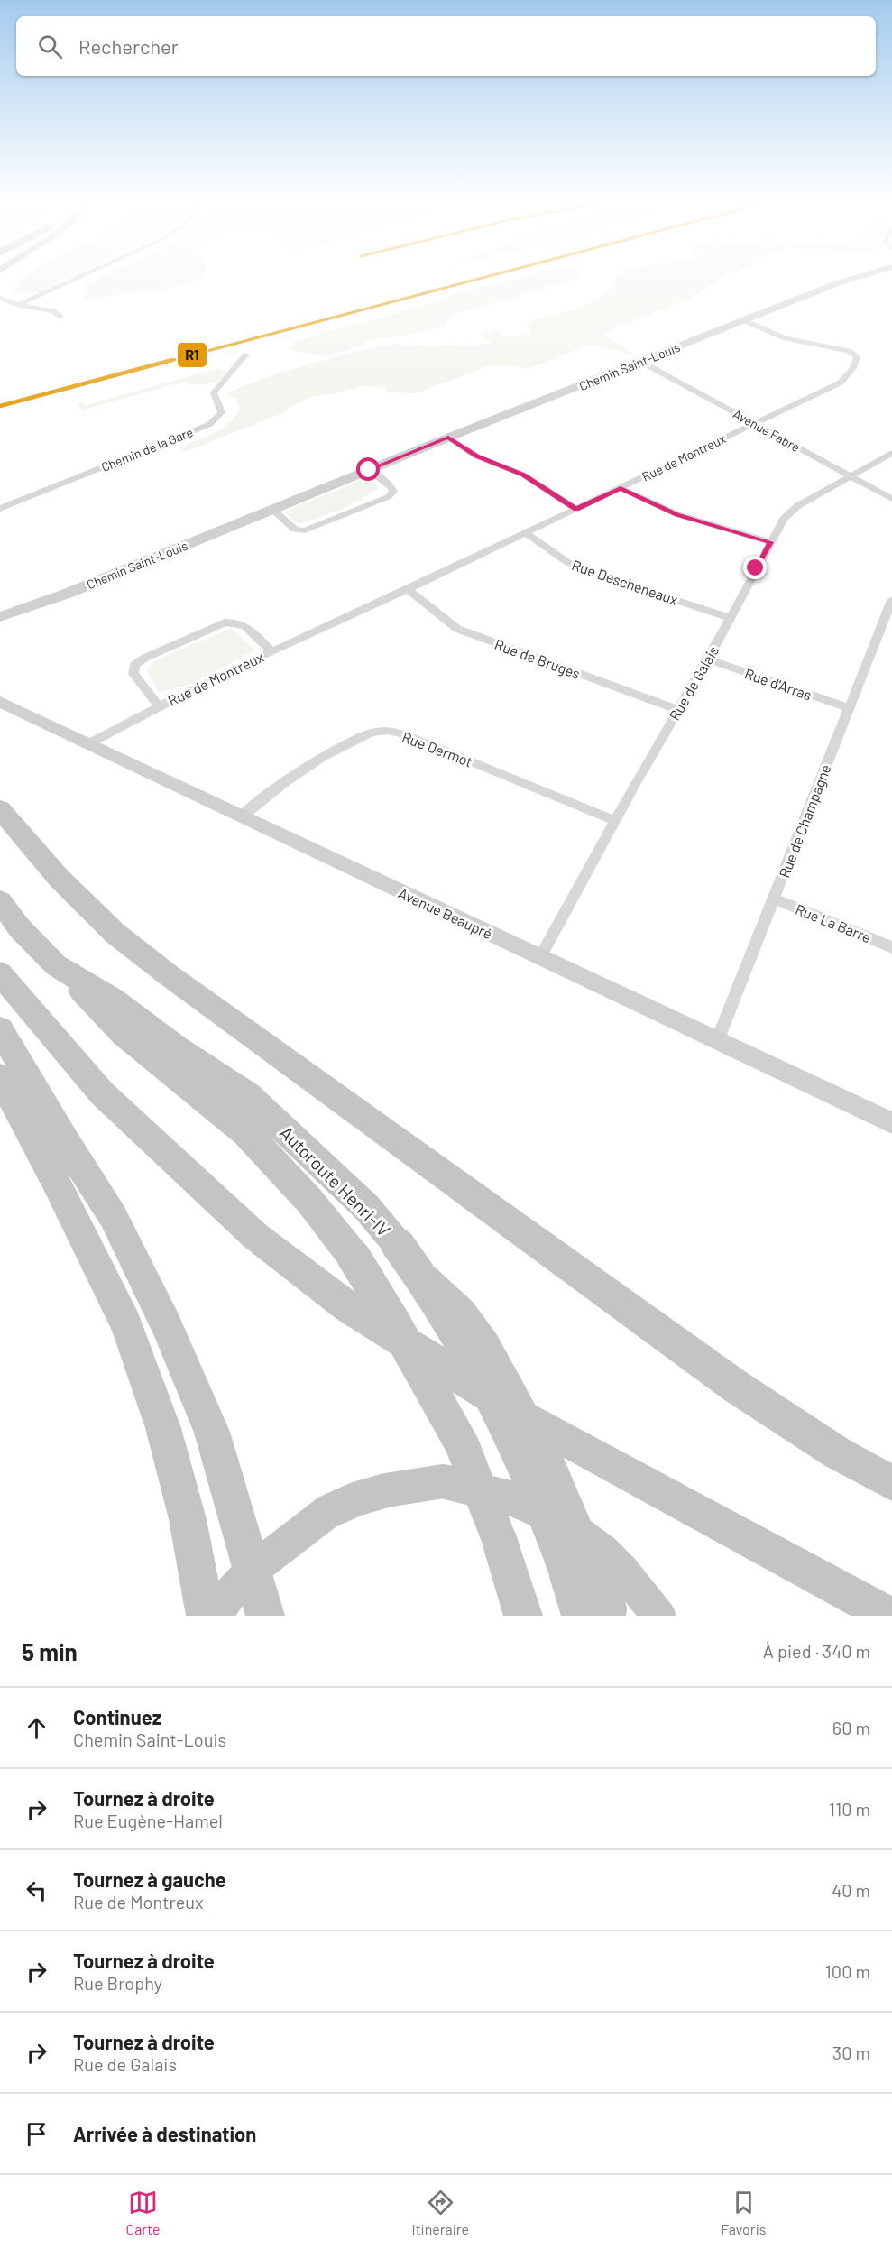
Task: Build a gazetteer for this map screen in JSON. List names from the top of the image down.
{
  "streets": {
    "highway": ["Autoroute Henri-IV"],
    "street": [
      "Chemin Saint-Louis",
      "Avenue Fabre",
      "Chemin de la Gare",
      "Rue de Montreux",
      "Rue Descheneaux",
      "Rue de Bruges",
      "Rue de Galais",
      "Rue d'Arras",
      "Rue Dermot",
      "Rue de Champagne",
      "Avenue Beaupré",
      "Rue La Barre"
    ]
  },
  "crossings": [
    ["Chemin Saint-Louis", "Avenue Fabre"],
    ["Chemin Saint-Louis", "Rue de Montreux"],
    ["Avenue Fabre", "Rue de Montreux"],
    ["Avenue Fabre", "Rue de Galais"],
    ["Rue de Montreux", "Rue Descheneaux"],
    ["Rue de Montreux", "Rue de Bruges"],
    ["Rue de Montreux", "Avenue Beaupré"],
    ["Rue Descheneaux", "Rue de Galais"],
    ["Rue de Bruges", "Rue de Galais"],
    ["Rue de Galais", "Rue d'Arras"],
    ["Rue de Galais", "Rue Dermot"],
    ["Rue de Galais", "Avenue Beaupré"],
    ["Rue d'Arras", "Rue de Champagne"],
    ["Rue Dermot", "Avenue Beaupré"],
    ["Rue de Champagne", "Avenue Beaupré"],
    ["Rue de Champagne", "Rue La Barre"]
  ],
  "lines": ["transit line R1"],
  "page": {
    "search": "Rechercher",
    "heading": ["5 min", "À pied · 340 m"],
    "list": [
      ["Continuez", "Chemin Saint-Louis", "60 m"],
      ["Tournez à droite", "Rue Eugène-Hamel", "110 m"],
      ["Tournez à gauche", "Rue de Montreux", "40 m"],
      ["Tournez à droite", "Rue Brophy", "100 m"],
      ["Tournez à droite", "Rue de Galais", "30 m"],
      "Arrivée à destination"
    ],
    "nav": ["Carte", "Itinéraire", "Favoris"]
  }
}
